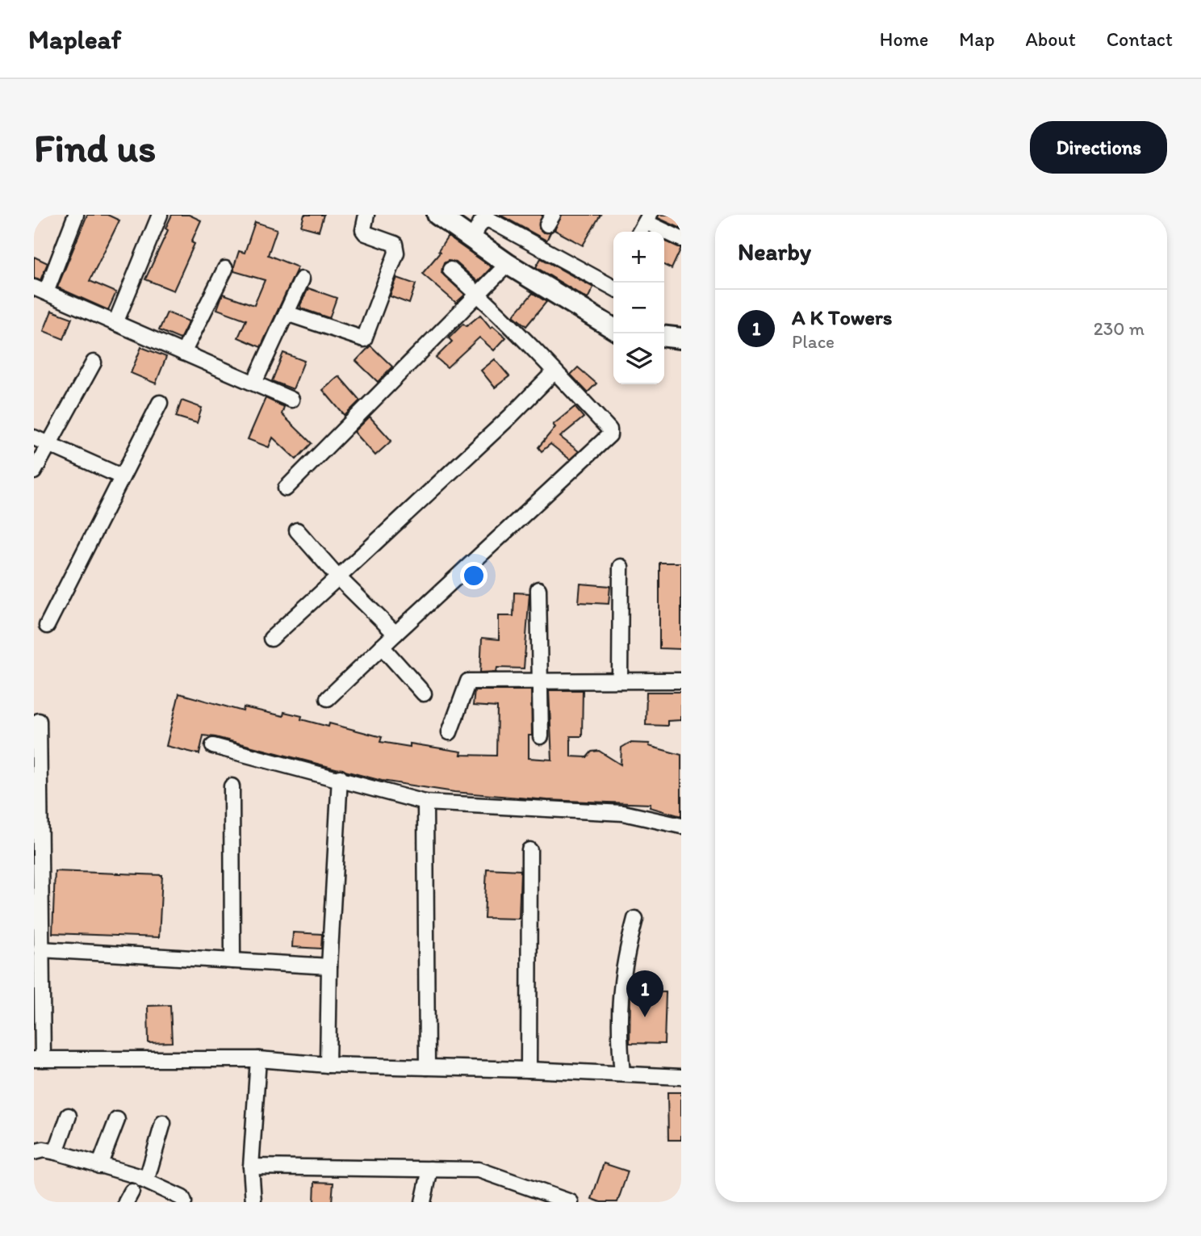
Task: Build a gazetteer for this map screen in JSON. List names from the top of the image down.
{
  "page": {
    "header": "Mapleaf",
    "nav": [
      "Home",
      "Map",
      "About",
      "Contact"
    ],
    "buttons": "Directions",
    "title": "Find us",
    "heading": "Nearby",
    "map_buttons": ["+", "−"],
    "list": [
      {
        "mark": "1",
        "name": "A K Towers",
        "note": "Place",
        "value": "230 m"
      }
    ],
    "pins": "1"
  }
}
